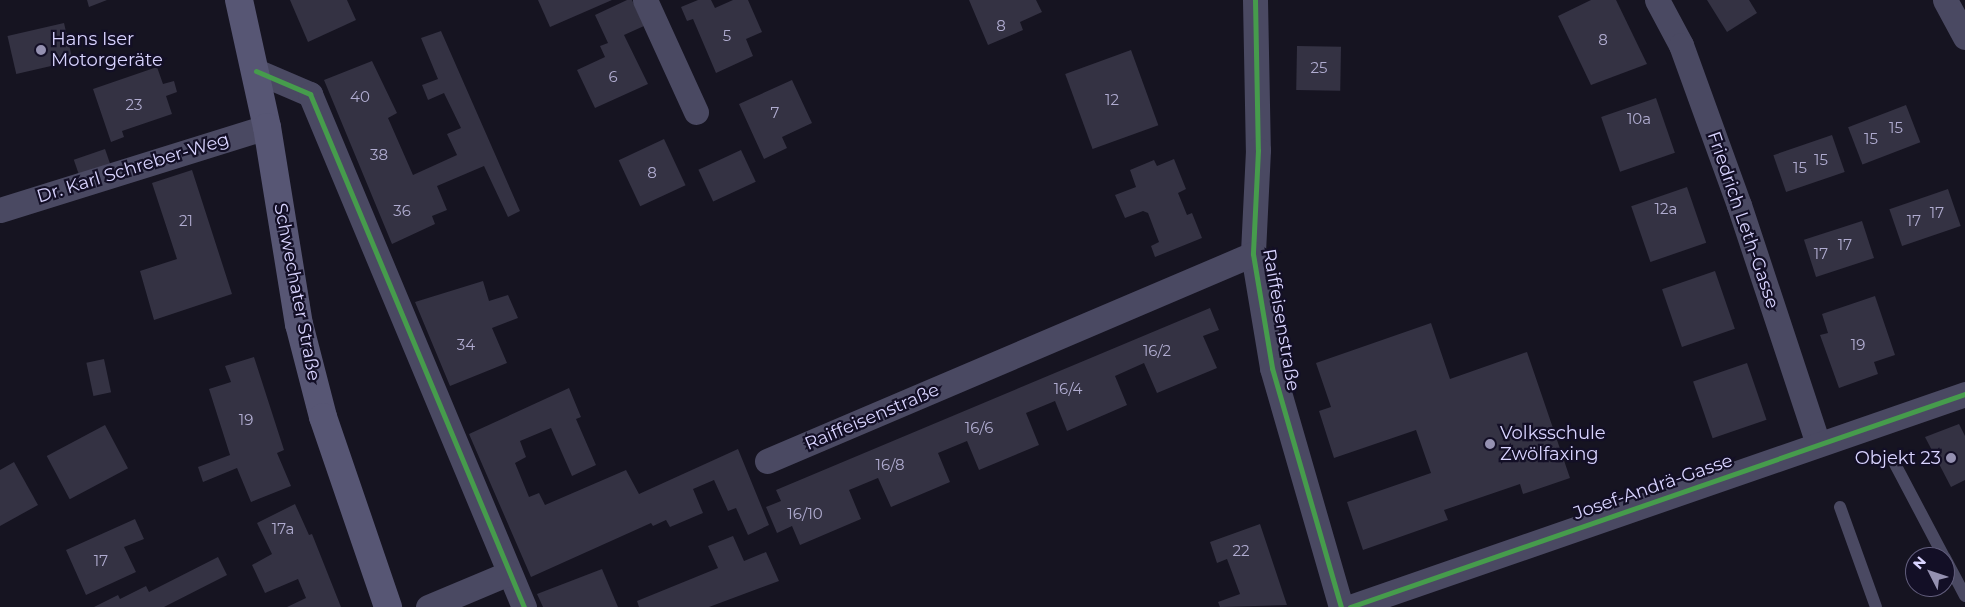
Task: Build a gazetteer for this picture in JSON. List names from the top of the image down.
{
  "streets": {
    "main road": ["Schwechater Straße"],
    "street": [
      "Dr. Karl Schreber-Weg",
      "Friedrich Leth-Gasse",
      "Raiffeisenstraße",
      "Josef-Andrä-Gasse"
    ]
  },
  "crossings": [
    ["Dr. Karl Schreber-Weg", "Schwechater Straße"],
    ["Friedrich Leth-Gasse", "Josef-Andrä-Gasse"]
  ],
  "places": ["Hans Iser Motorgeräte", "Volksschule Zwölfaxing", "Objekt 23"],
  "house_numbers": [
    "8",
    "5",
    "8",
    "25",
    "6",
    "40",
    "12",
    "23",
    "7",
    "10a",
    "15",
    "15",
    "38",
    "15",
    "15",
    "8",
    "12a",
    "36",
    "17",
    "21",
    "17",
    "17",
    "17",
    "34",
    "19",
    "16/2",
    "16/4",
    "19",
    "16/6",
    "16/8",
    "16/10",
    "17a",
    "22",
    "17"
  ],
  "north": "top left"
}
